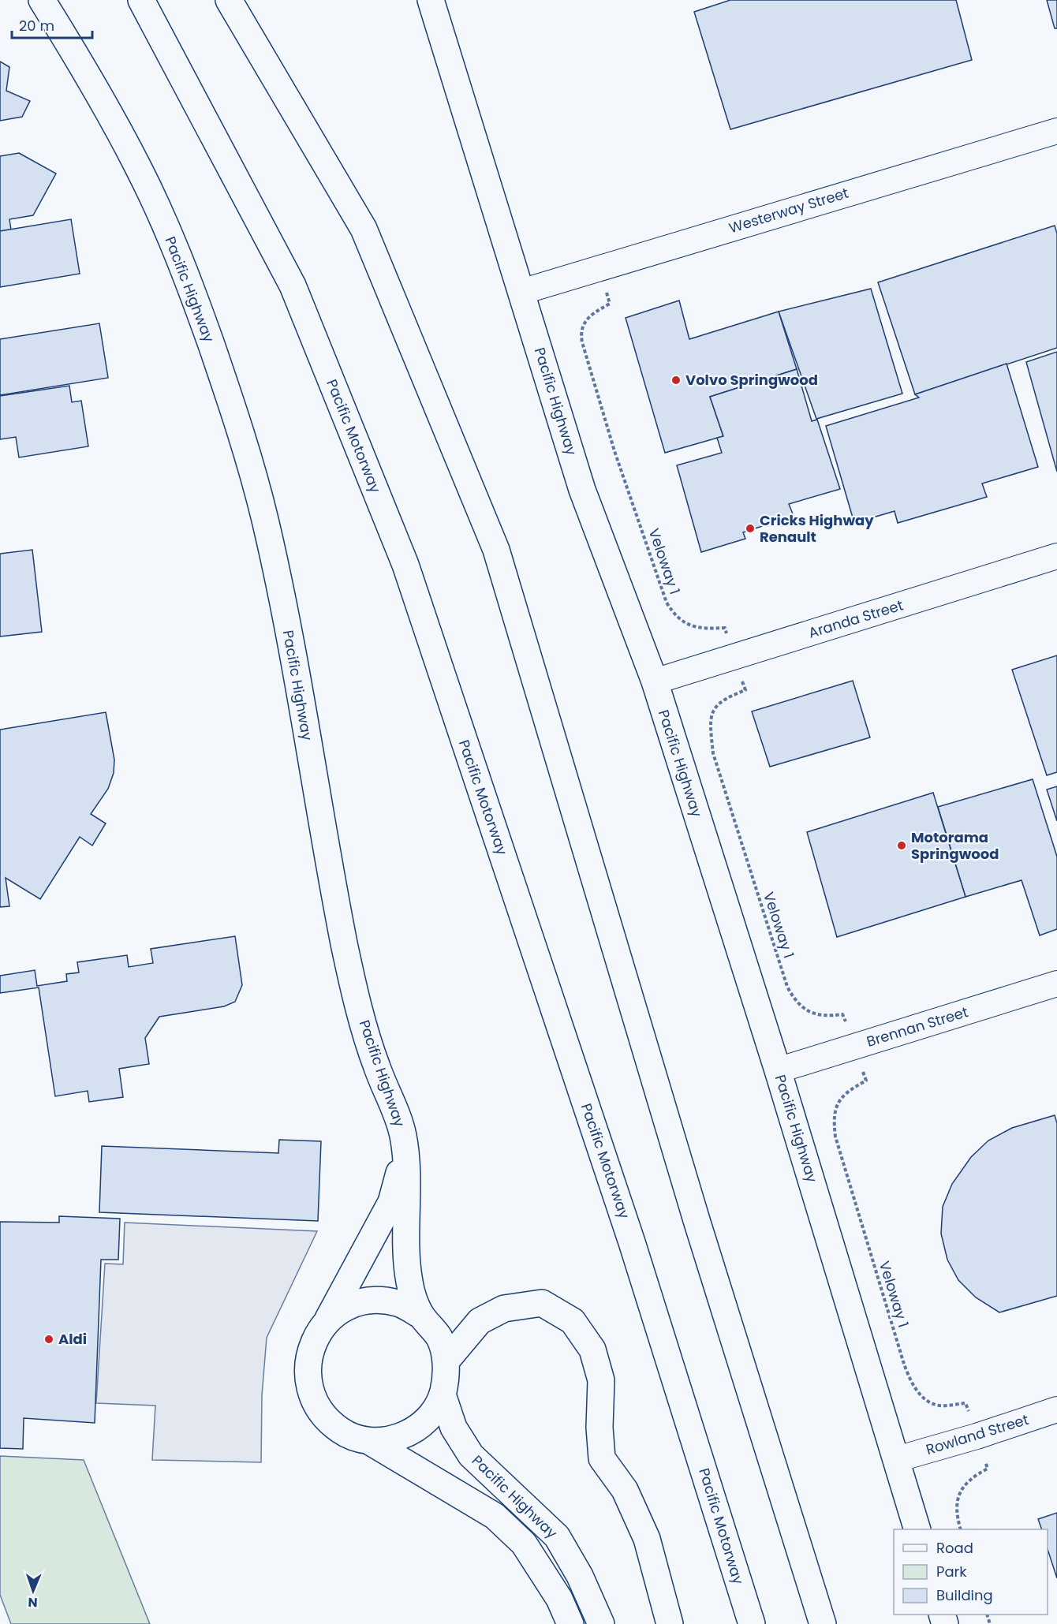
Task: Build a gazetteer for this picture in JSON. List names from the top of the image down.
{
  "streets": {
    "main road": ["Pacific Highway", "Pacific Motorway"],
    "street": [
      "Westerway Street",
      "Aranda Street",
      "Brennan Street",
      "Rowland Street"
    ],
    "path": ["Veloway 1"]
  },
  "crossings": [
    ["Westerway Street", "Pacific Highway"],
    ["Pacific Highway", "Aranda Street"],
    ["Pacific Highway", "Brennan Street"],
    ["Pacific Highway", "Rowland Street"],
    ["Veloway 1", "Aranda Street"],
    ["Veloway 1", "Brennan Street"],
    ["Veloway 1", "Rowland Street"]
  ],
  "places": [
    "Volvo Springwood",
    "Cricks Highway Renault",
    "Motorama Springwood",
    "Aldi"
  ],
  "legend": ["Road", "Park", "Building"],
  "scale_bar": "20 m",
  "north": "bottom"
}
